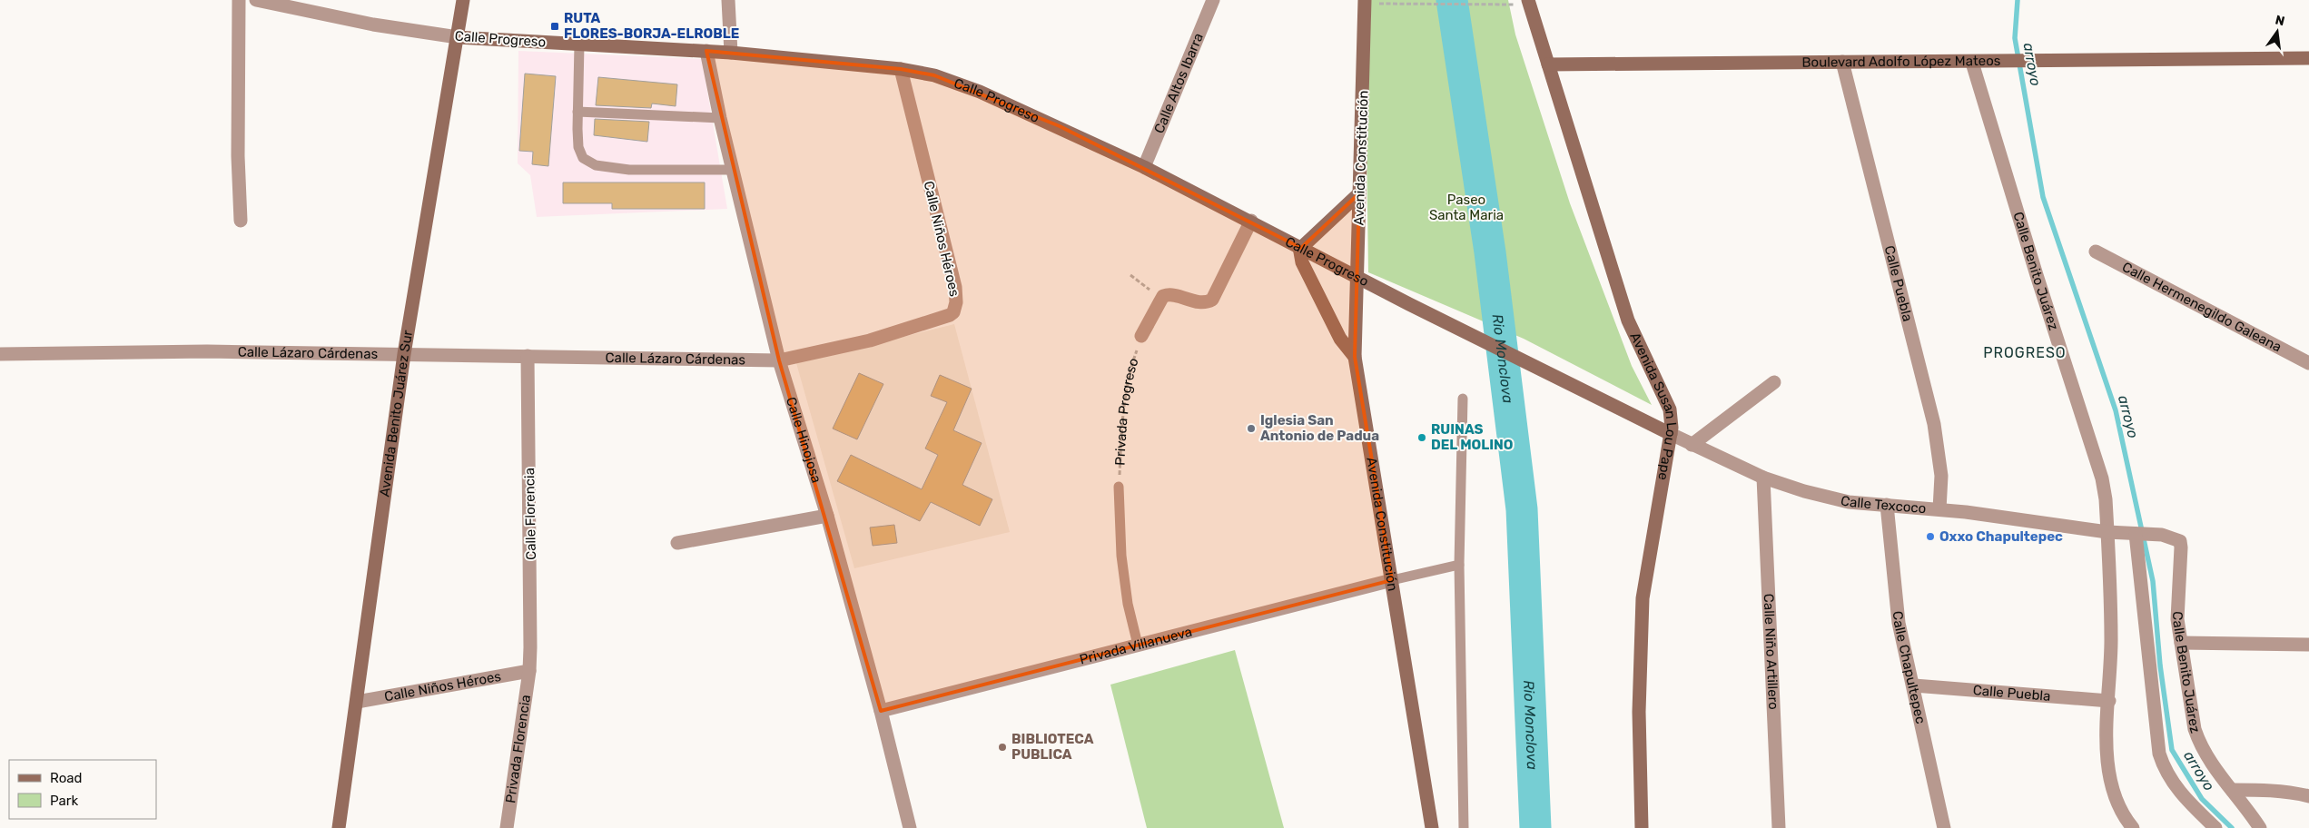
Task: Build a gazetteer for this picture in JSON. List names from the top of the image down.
{
  "streets": {
    "street": [
      "Calle Progreso",
      "Boulevard Adolfo López Mateos",
      "Calle Altos Ibarra",
      "Avenida Constitución",
      "Calle Niños Héroes",
      "Calle Benito Juárez",
      "Calle Puebla",
      "Calle Hermenegildo Galeana",
      "Calle Lázaro Cárdenas",
      "Avenida Susan Lou Pape",
      "Avenida Benito Juárez Sur",
      "Calle Hinojosa",
      "Calle Texcoco",
      "Calle Florencia",
      "Privada Villanueva",
      "Calle Niño Artillero",
      "Calle Chapultepec",
      "Privada Florencia"
    ],
    "path": ["Privada Progreso"]
  },
  "crossings": [
    ["Calle Progreso", "Calle Altos Ibarra"],
    ["Calle Progreso", "Avenida Constitución"],
    ["Calle Progreso", "Calle Niños Héroes"],
    ["Calle Progreso", "Avenida Susan Lou Pape"],
    ["Calle Progreso", "Avenida Benito Juárez Sur"],
    ["Calle Progreso", "Calle Hinojosa"],
    ["Calle Progreso", "Calle Texcoco"],
    ["Boulevard Adolfo López Mateos", "Calle Benito Juárez"],
    ["Boulevard Adolfo López Mateos", "Calle Puebla"],
    ["Boulevard Adolfo López Mateos", "Avenida Susan Lou Pape"],
    ["Avenida Constitución", "Privada Villanueva"],
    ["Calle Niños Héroes", "Calle Lázaro Cárdenas"],
    ["Calle Niños Héroes", "Avenida Benito Juárez Sur"],
    ["Calle Niños Héroes", "Calle Hinojosa"],
    ["Calle Niños Héroes", "Calle Florencia"],
    ["Calle Niños Héroes", "Privada Florencia"],
    ["Calle Benito Juárez", "Calle Texcoco"],
    ["Calle Puebla", "Calle Texcoco"],
    ["Calle Puebla", "Calle Chapultepec"],
    ["Calle Lázaro Cárdenas", "Avenida Benito Juárez Sur"],
    ["Calle Lázaro Cárdenas", "Calle Hinojosa"],
    ["Calle Lázaro Cárdenas", "Calle Florencia"],
    ["Avenida Susan Lou Pape", "Calle Texcoco"],
    ["Calle Hinojosa", "Privada Villanueva"],
    ["Calle Texcoco", "Calle Niño Artillero"],
    ["Calle Texcoco", "Calle Chapultepec"],
    ["Calle Florencia", "Privada Florencia"]
  ],
  "districts": ["PROGRESO"],
  "water": ["arroyo", "Rio Monclova"],
  "parks": ["Paseo Santa Maria"],
  "places": {
    "transit": ["RUTA FLORES-BORJA-ELROBLE"],
    "other": [
      "Iglesia San Antonio de Padua",
      "RUINAS DEL MOLINO",
      "Oxxo Chapultepec",
      "BIBLIOTECA PUBLICA"
    ]
  },
  "legend": ["Road", "Park"],
  "north": "top"
}
